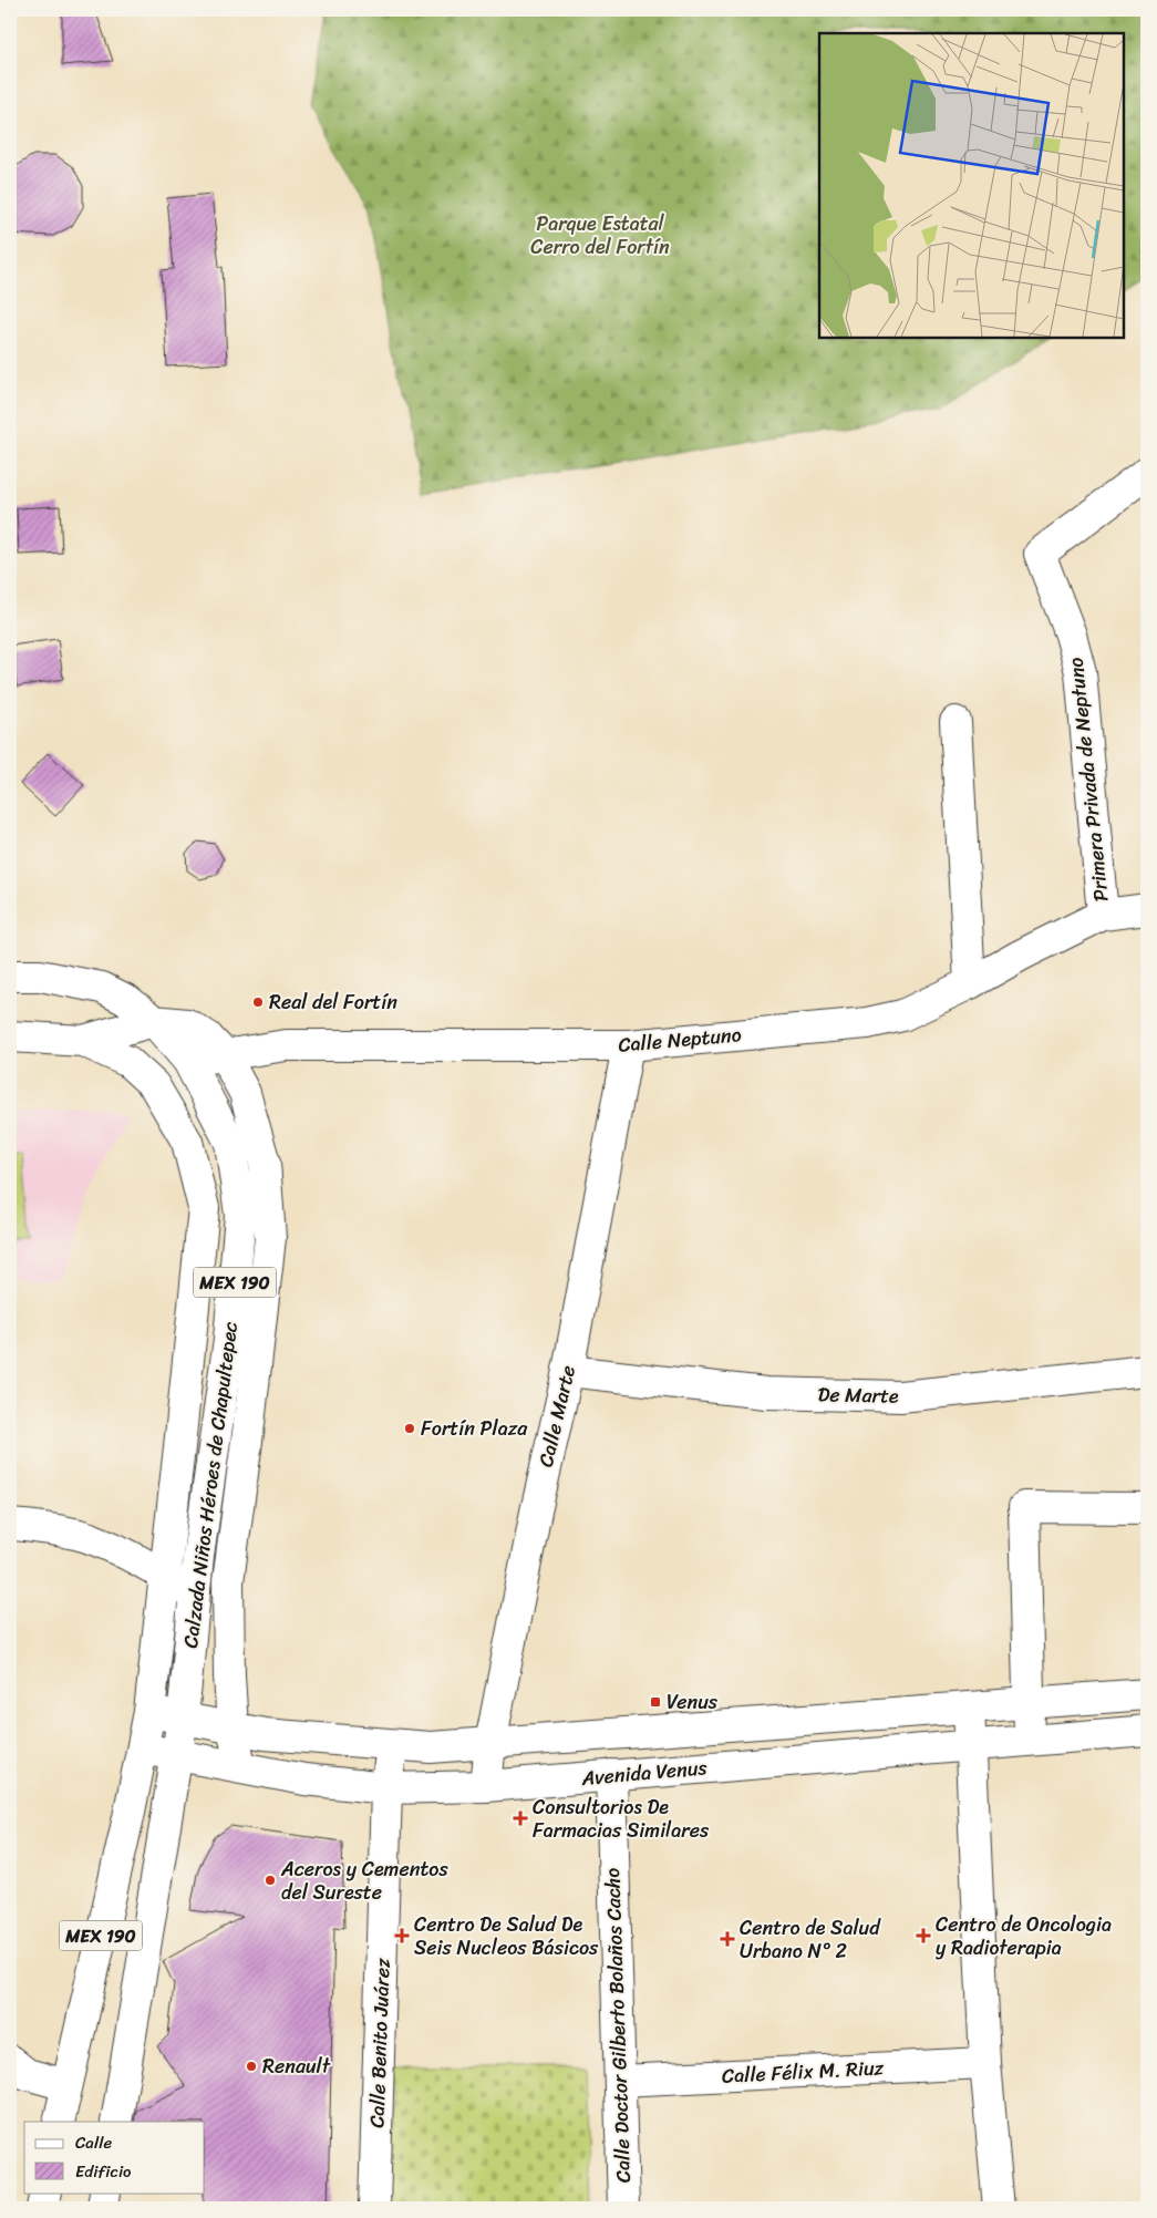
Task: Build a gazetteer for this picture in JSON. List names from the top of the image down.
{
  "streets": {
    "street": [
      "Primera Privada de Neptuno",
      "Calle Neptuno",
      "MEX 190",
      "De Marte",
      "Calle Marte",
      "Calzada Niños Héroes de Chapultepec",
      "Avenida Venus",
      "Calle Doctor Gilberto Bolaños Cacho",
      "Calle Benito Juárez",
      "Calle Félix M. Riuz"
    ]
  },
  "crossings": [
    ["Primera Privada de Neptuno", "Calle Neptuno"],
    ["Calle Neptuno", "Calle Marte"],
    ["Calle Neptuno", "Calzada Niños Héroes de Chapultepec"],
    ["De Marte", "Calle Marte"],
    ["Calle Marte", "Avenida Venus"],
    ["Calzada Niños Héroes de Chapultepec", "Avenida Venus"],
    ["Avenida Venus", "Calle Doctor Gilberto Bolaños Cacho"],
    ["Avenida Venus", "Calle Benito Juárez"],
    ["Calle Doctor Gilberto Bolaños Cacho", "Calle Félix M. Riuz"]
  ],
  "parks": ["Parque Estatal Cerro del Fortín"],
  "places": {
    "other": [
      "Real del Fortín",
      "Fortín Plaza",
      "Aceros y Cementos del Sureste",
      "Renault"
    ],
    "transit": ["Venus"],
    "health": [
      "Consultorios De Farmacias Similares",
      "Centro De Salud De Seis Nucleos Básicos",
      "Centro de Oncologia y Radioterapia",
      "Centro de Salud Urbano N° 2"
    ]
  },
  "legend": ["Calle", "Edificio"]
}
